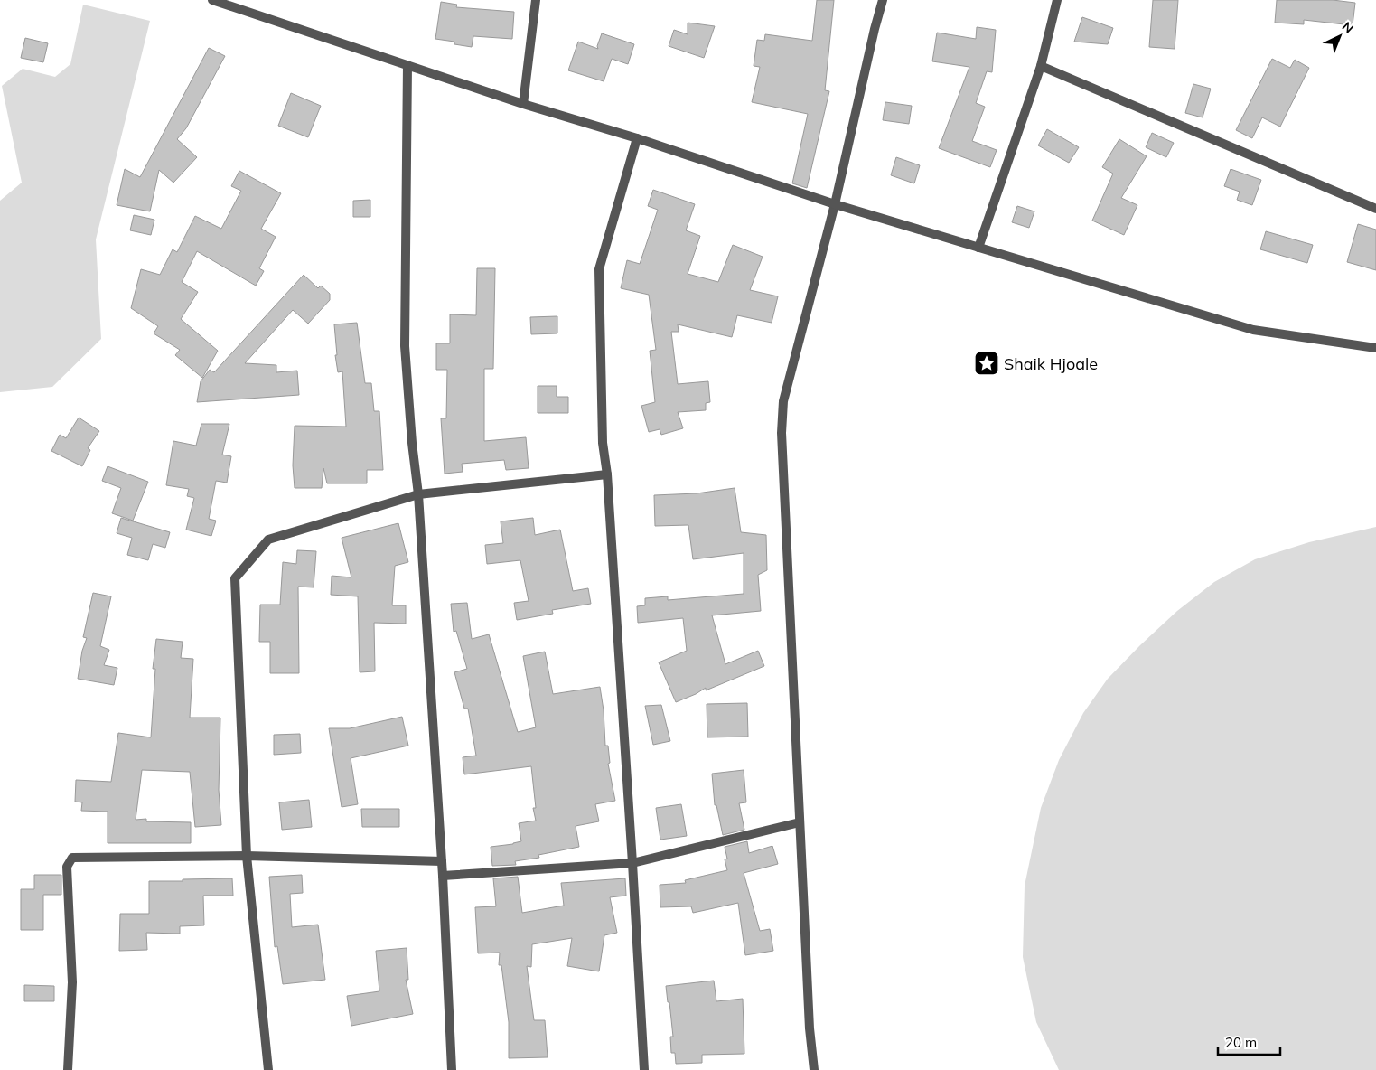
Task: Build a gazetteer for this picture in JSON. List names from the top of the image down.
{
  "places": {
    "place": ["Shaik Hjoale"]
  },
  "scale_bar": "20 m",
  "north": "top right"
}
